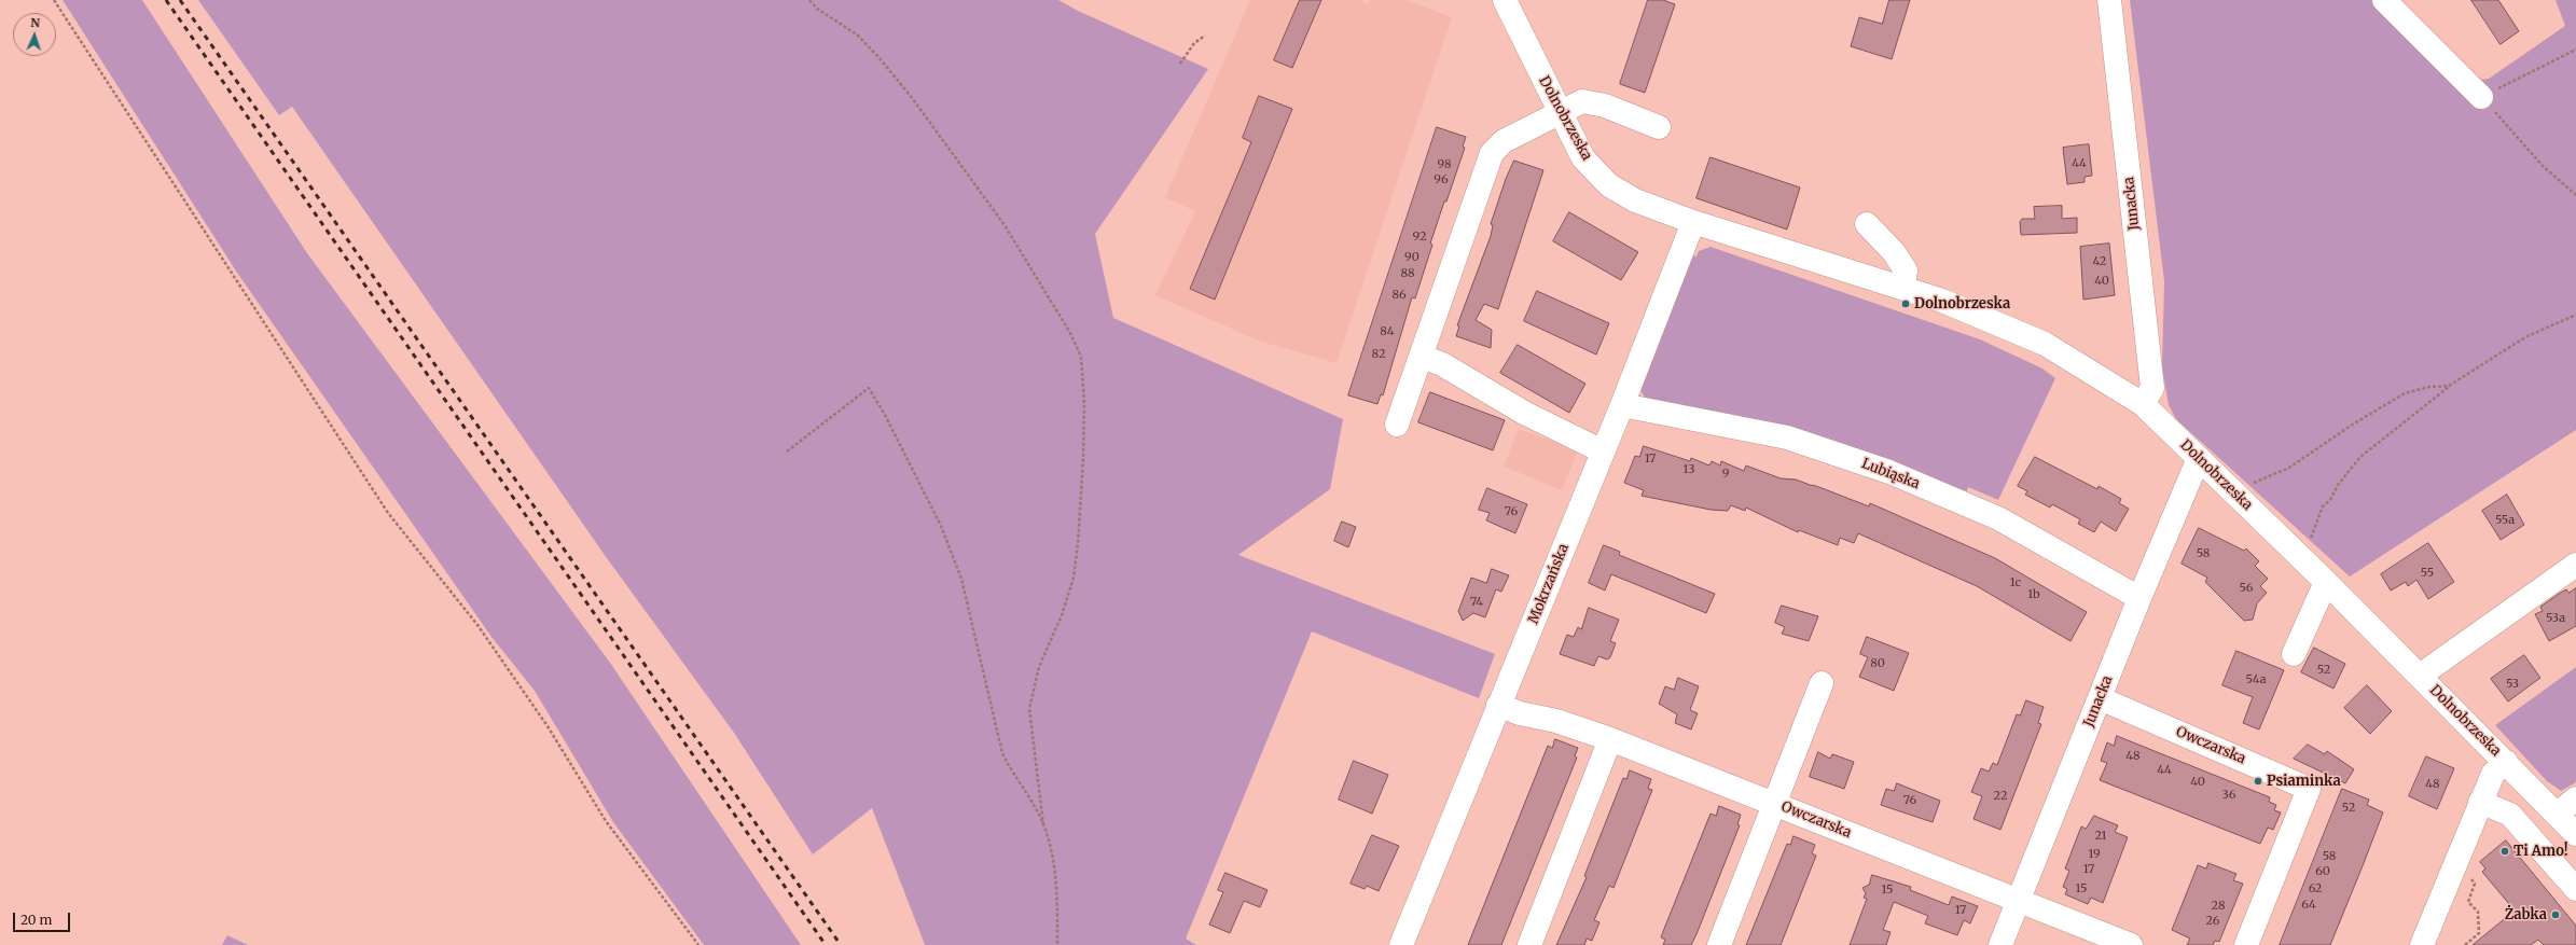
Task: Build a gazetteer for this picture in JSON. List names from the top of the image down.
{
  "streets": {
    "street": [
      "Dolnobrzeska",
      "Junacka",
      "Lubiąska",
      "Mokrzańska",
      "Owczarska"
    ]
  },
  "crossings": [
    ["Dolnobrzeska", "Junacka"],
    ["Dolnobrzeska", "Mokrzańska"],
    ["Junacka", "Lubiąska"],
    ["Junacka", "Owczarska"],
    ["Lubiąska", "Mokrzańska"],
    ["Mokrzańska", "Owczarska"]
  ],
  "places": [
    "Dolnobrzeska",
    "Psiaminka",
    "Ti Amo!",
    "Żabka"
  ],
  "house_numbers": [
    "44",
    "98",
    "96",
    "92",
    "90",
    "42",
    "88",
    "40",
    "86",
    "84",
    "82",
    "17",
    "13",
    "9",
    "76",
    "55a",
    "58",
    "55",
    "1c",
    "56",
    "1b",
    "74",
    "53a",
    "80",
    "52",
    "54a",
    "53",
    "48",
    "44",
    "40",
    "48",
    "36",
    "22",
    "76",
    "52",
    "21",
    "19",
    "58",
    "17",
    "60",
    "15",
    "62",
    "15",
    "64",
    "28",
    "17",
    "26"
  ],
  "scale_bar": "20 m",
  "north": "top"
}
